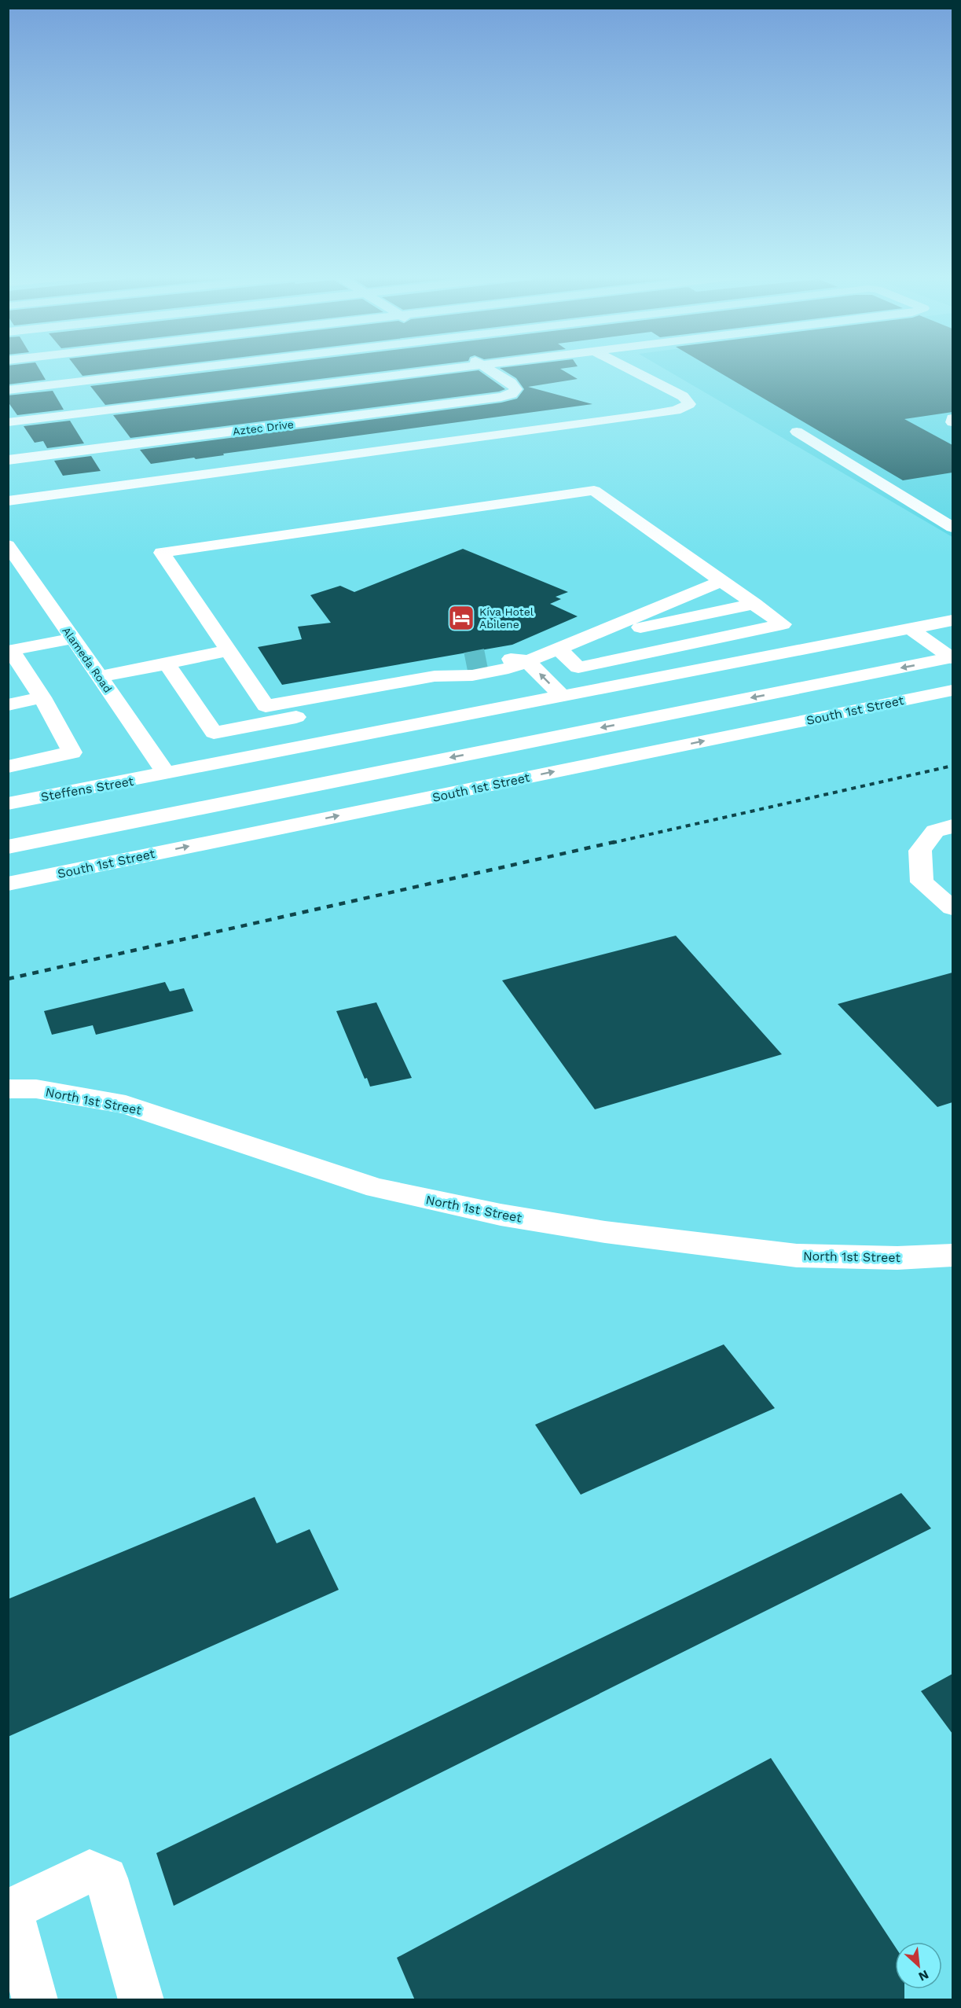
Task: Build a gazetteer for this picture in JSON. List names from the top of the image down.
{
  "streets": {
    "main road": [
      "Aztec Drive",
      "Alameda Road",
      "South 1st Street",
      "Steffens Street",
      "North 1st Street"
    ]
  },
  "crossings": [
    ["Alameda Road", "Steffens Street"]
  ],
  "places": {
    "hotel": ["Kiva Hotel Abilene"]
  },
  "north": "bottom right"
}
